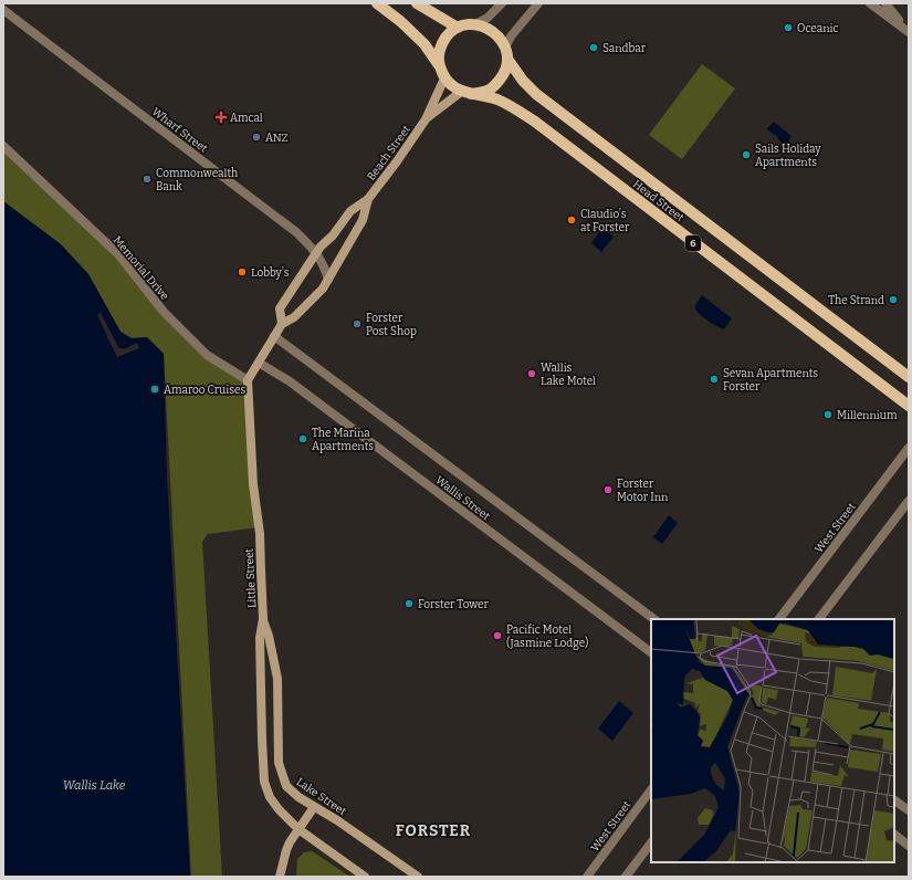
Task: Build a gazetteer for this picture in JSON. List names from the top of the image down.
{
  "streets": {
    "main road": ["Head Street", "6"],
    "street": [
      "Wharf Street",
      "Beach Street",
      "Memorial Drive",
      "Wallis Street",
      "West Street",
      "Little Street",
      "Lake Street"
    ]
  },
  "crossings": [
    ["Wharf Street", "Beach Street"],
    ["Beach Street", "Head Street"],
    ["Beach Street", "6"],
    ["Head Street", "6"],
    ["Memorial Drive", "Little Street"],
    ["Little Street", "Lake Street"]
  ],
  "districts": ["FORSTER"],
  "water": ["Wallis Lake"],
  "places": {
    "other": [
      "Oceanic",
      "Sandbar",
      "ANZ",
      "Sails Holiday Apartments",
      "Commonwealth Bank",
      "Claudio's at Forster",
      "Lobby's",
      "The Strand",
      "Forster Post Shop",
      "Wallis Lake Motel",
      "Sevan Apartments Forster",
      "Amaroo Cruises",
      "Millennium",
      "The Marina Apartments",
      "Forster Motor Inn",
      "Forster Tower",
      "Pacific Motel (Jasmine Lodge)"
    ],
    "health": ["Amcal"]
  }
}
